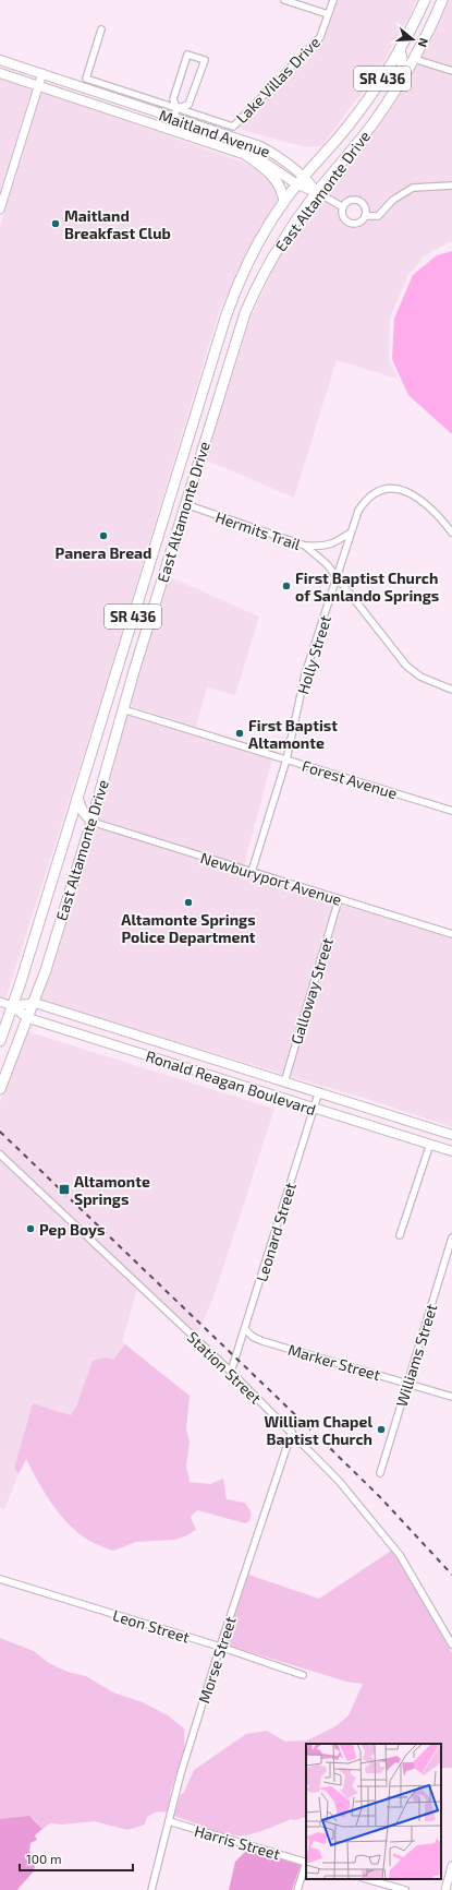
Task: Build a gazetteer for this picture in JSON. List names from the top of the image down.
{
  "streets": {
    "main road": [
      "SR 436",
      "Maitland Avenue",
      "East Altamonte Drive",
      "Ronald Reagan Boulevard"
    ],
    "street": [
      "Lake Villas Drive",
      "Hermits Trail",
      "Holly Street",
      "Forest Avenue",
      "Newburyport Avenue",
      "Galloway Street",
      "Leonard Street",
      "Williams Street",
      "Marker Street",
      "Station Street",
      "Leon Street",
      "Morse Street",
      "Harris Street"
    ]
  },
  "crossings": [
    ["SR 436", "Maitland Avenue"],
    ["SR 436", "East Altamonte Drive"],
    ["Maitland Avenue", "East Altamonte Drive"],
    ["East Altamonte Drive", "Hermits Trail"],
    ["East Altamonte Drive", "Forest Avenue"],
    ["East Altamonte Drive", "Newburyport Avenue"],
    ["East Altamonte Drive", "Ronald Reagan Boulevard"],
    ["Hermits Trail", "Holly Street"],
    ["Holly Street", "Forest Avenue"],
    ["Holly Street", "Newburyport Avenue"],
    ["Newburyport Avenue", "Galloway Street"],
    ["Galloway Street", "Ronald Reagan Boulevard"],
    ["Ronald Reagan Boulevard", "Leonard Street"],
    ["Leonard Street", "Marker Street"],
    ["Leonard Street", "Station Street"],
    ["Williams Street", "Marker Street"],
    ["Station Street", "Morse Street"],
    ["Leon Street", "Morse Street"],
    ["Morse Street", "Harris Street"]
  ],
  "places": {
    "other": [
      "Maitland Breakfast Club",
      "Panera Bread",
      "First Baptist Church of Sanlando Springs",
      "First Baptist Altamonte",
      "Altamonte Springs Police Department",
      "Pep Boys",
      "William Chapel Baptist Church"
    ],
    "transit": ["Altamonte Springs"]
  },
  "scale_bar": "100 m",
  "north": "right"
}
